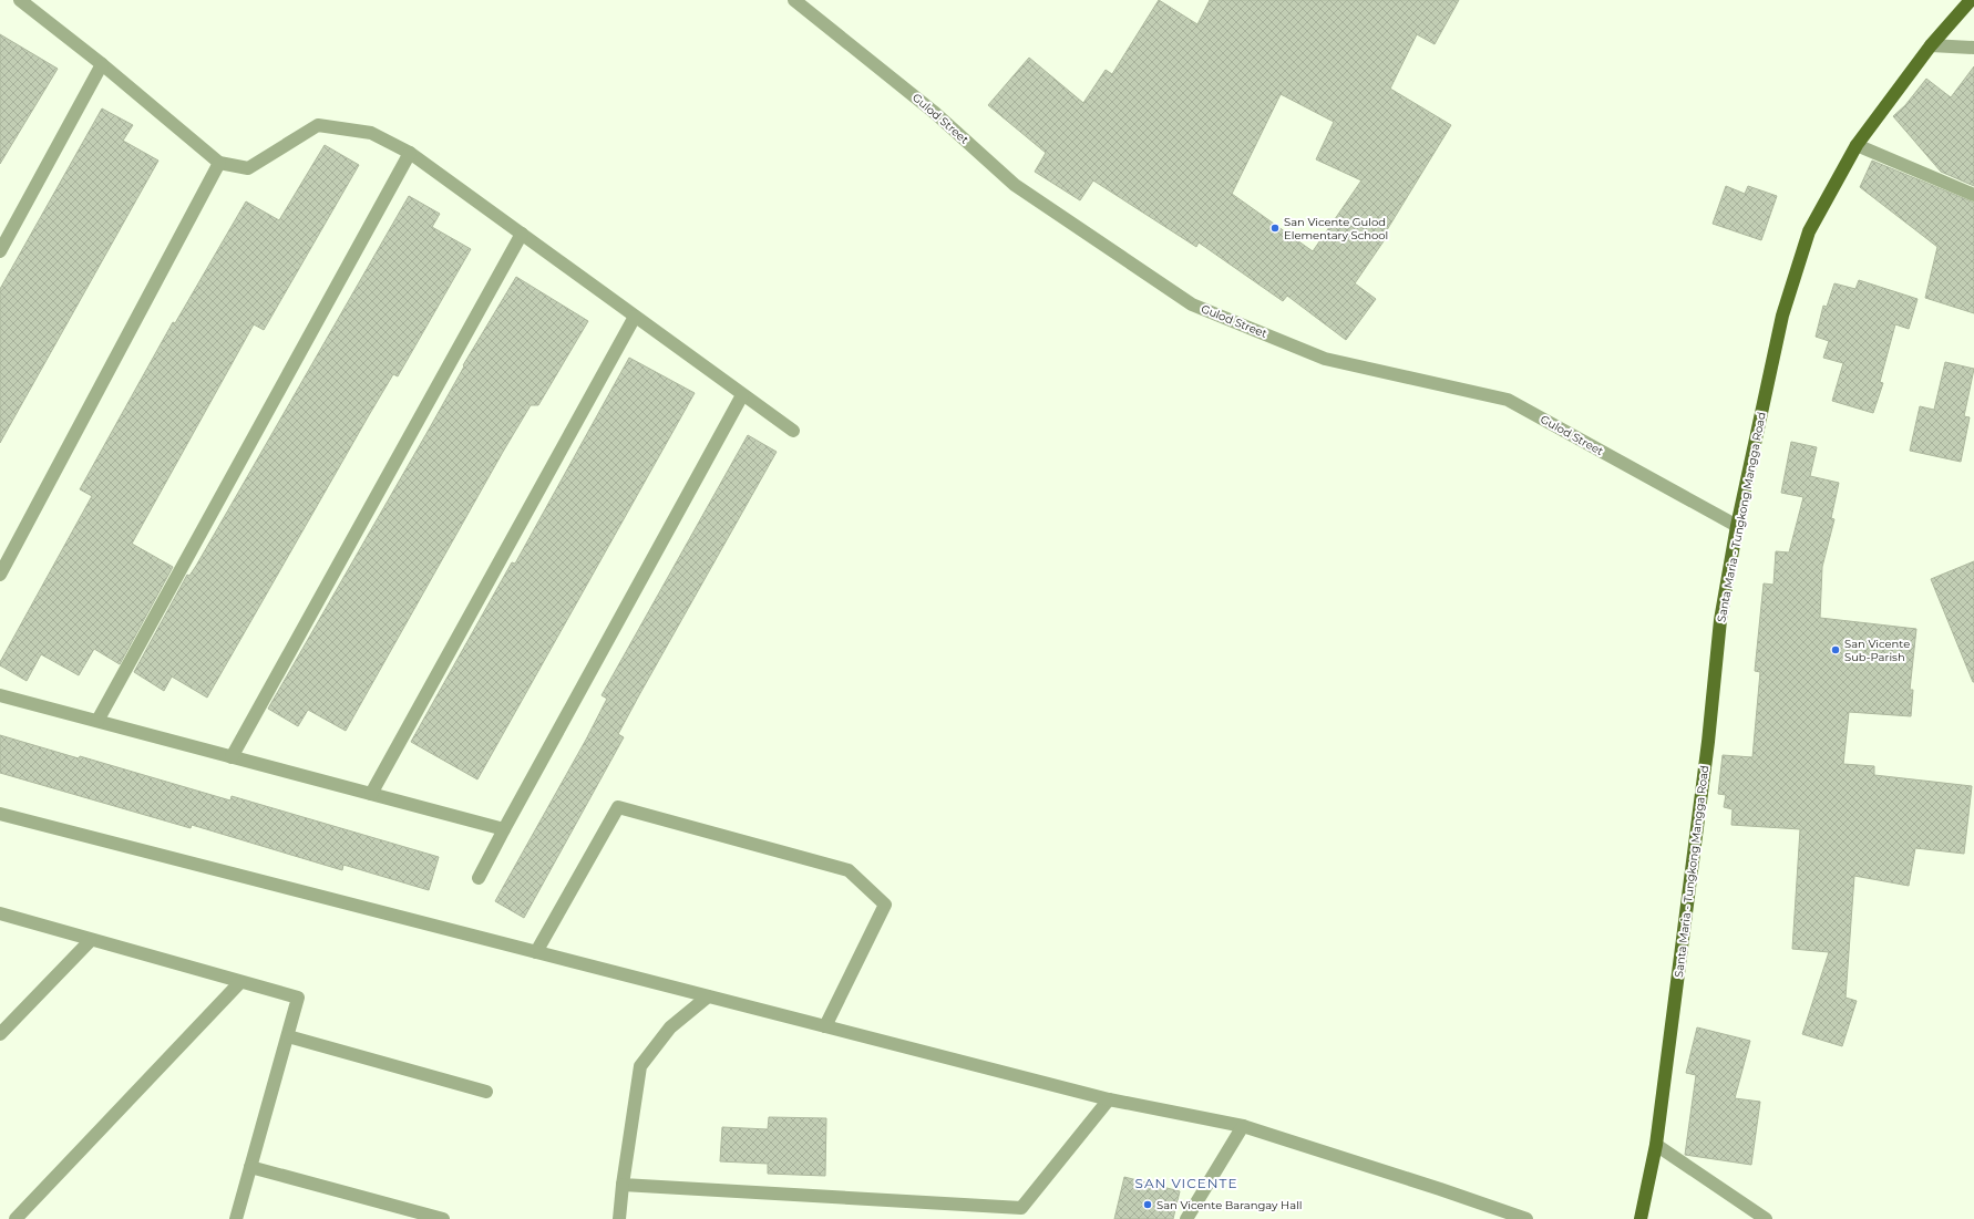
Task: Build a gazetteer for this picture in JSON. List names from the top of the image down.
{
  "streets": {
    "main road": ["Santa Maria - Tungkong Mangga Road"],
    "street": ["Gulod Street"]
  },
  "crossings": [
    ["Gulod Street", "Santa Maria - Tungkong Mangga Road"]
  ],
  "districts": ["SAN VICENTE"],
  "places": ["San Vicente Gulod Elementary School", "San Vicente Sub-Parish", "San Vicente Barangay Hall"]
}
